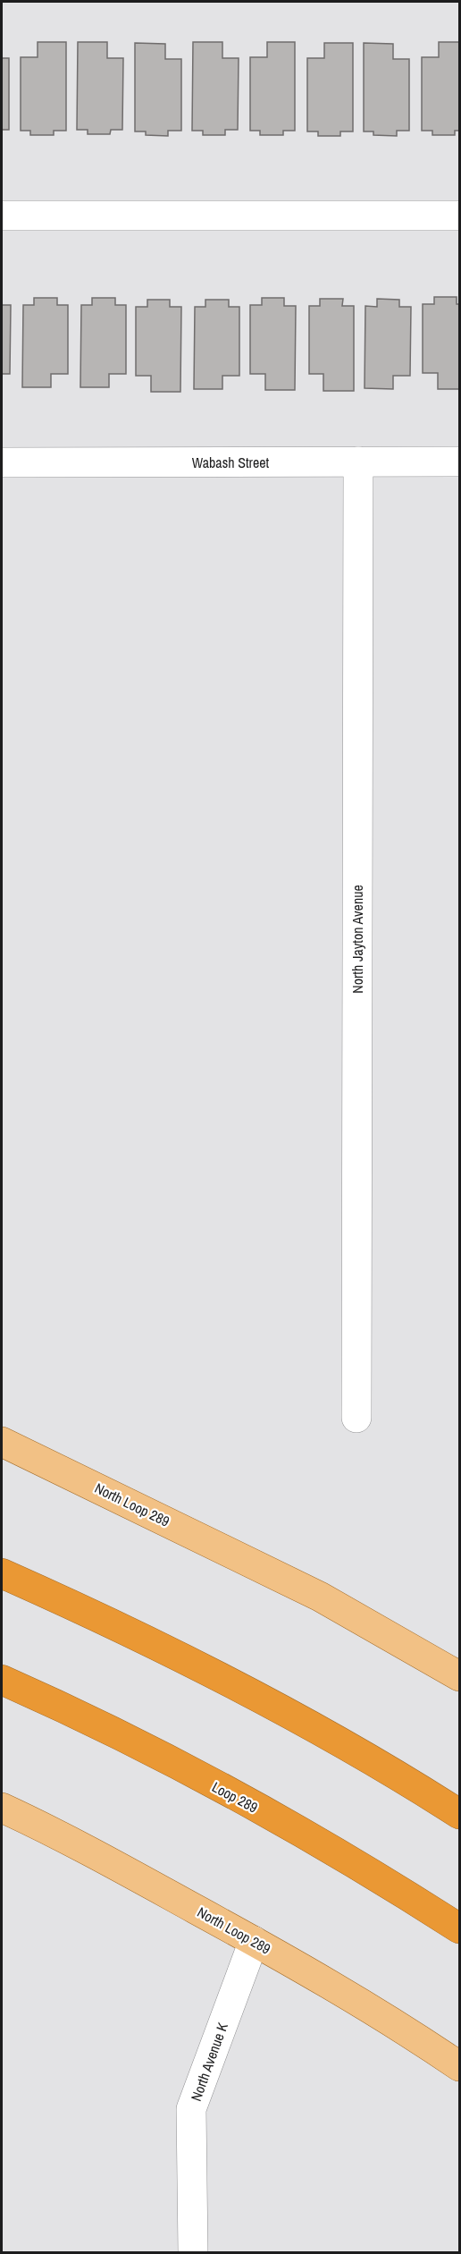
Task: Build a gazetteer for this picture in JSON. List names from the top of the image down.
{
  "streets": {
    "highway": ["Loop 289"],
    "main road": ["North Loop 289"],
    "street": ["Wabash Street", "North Jayton Avenue", "North Avenue K"]
  },
  "crossings": [
    ["Wabash Street", "North Jayton Avenue"],
    ["North Loop 289", "North Avenue K"]
  ]
}
